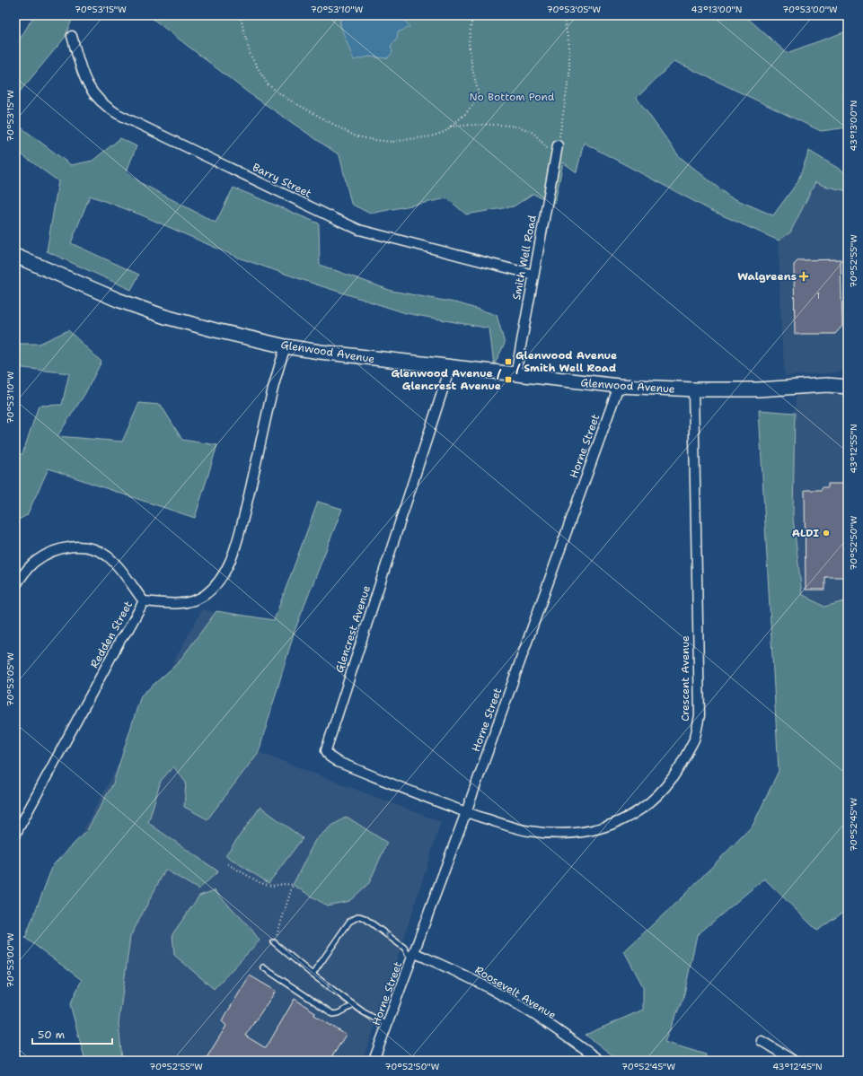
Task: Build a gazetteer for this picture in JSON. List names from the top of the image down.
{
  "streets": {
    "street": [
      "Barry Street",
      "Smith Well Road",
      "Glenwood Avenue",
      "Horne Street",
      "Glencrest Avenue",
      "Redden Street",
      "Crescent Avenue",
      "Roosevelt Avenue"
    ]
  },
  "crossings": [
    ["Barry Street", "Smith Well Road"],
    ["Smith Well Road", "Glenwood Avenue"],
    ["Glenwood Avenue", "Horne Street"],
    ["Glenwood Avenue", "Glencrest Avenue"],
    ["Glenwood Avenue", "Redden Street"],
    ["Glenwood Avenue", "Crescent Avenue"],
    ["Horne Street", "Glencrest Avenue"],
    ["Horne Street", "Crescent Avenue"],
    ["Horne Street", "Roosevelt Avenue"],
    ["Glencrest Avenue", "Crescent Avenue"]
  ],
  "parks": ["No Bottom Pond"],
  "places": {
    "health": ["Walgreens"],
    "transit": ["Glenwood Avenue / Smith Well Road", "Glenwood Avenue / Glencrest Avenue"],
    "other": ["ALDI"]
  },
  "house_numbers": ["1"],
  "scale_bar": "50 m",
  "coordinates": [
    "70°53'15\"W",
    "70°53'10\"W",
    "70°53'05\"W",
    "43°13'00\"N",
    "70°53'00\"W",
    "70°52'55\"W",
    "43°12'55\"N",
    "70°52'50\"W",
    "70°52'45\"W",
    "43°12'45\"N"
  ]
}
